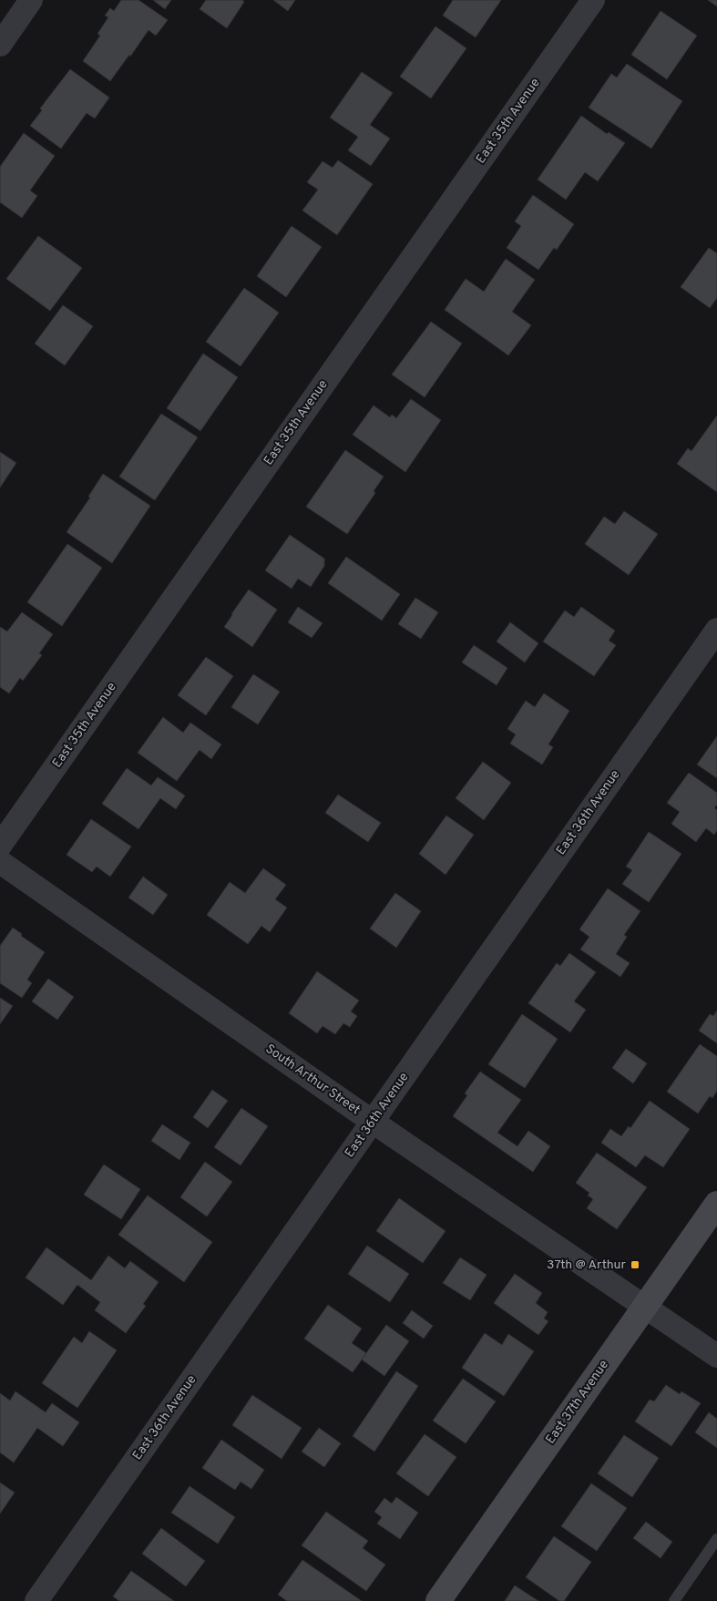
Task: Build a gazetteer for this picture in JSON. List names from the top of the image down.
{
  "streets": {
    "street": [
      "East 35th Avenue",
      "East 36th Avenue",
      "South Arthur Street",
      "East 37th Avenue"
    ]
  },
  "crossings": [
    ["East 36th Avenue", "South Arthur Street"],
    ["South Arthur Street", "East 37th Avenue"]
  ],
  "places": {
    "transit": ["37th @ Arthur"]
  }
}
